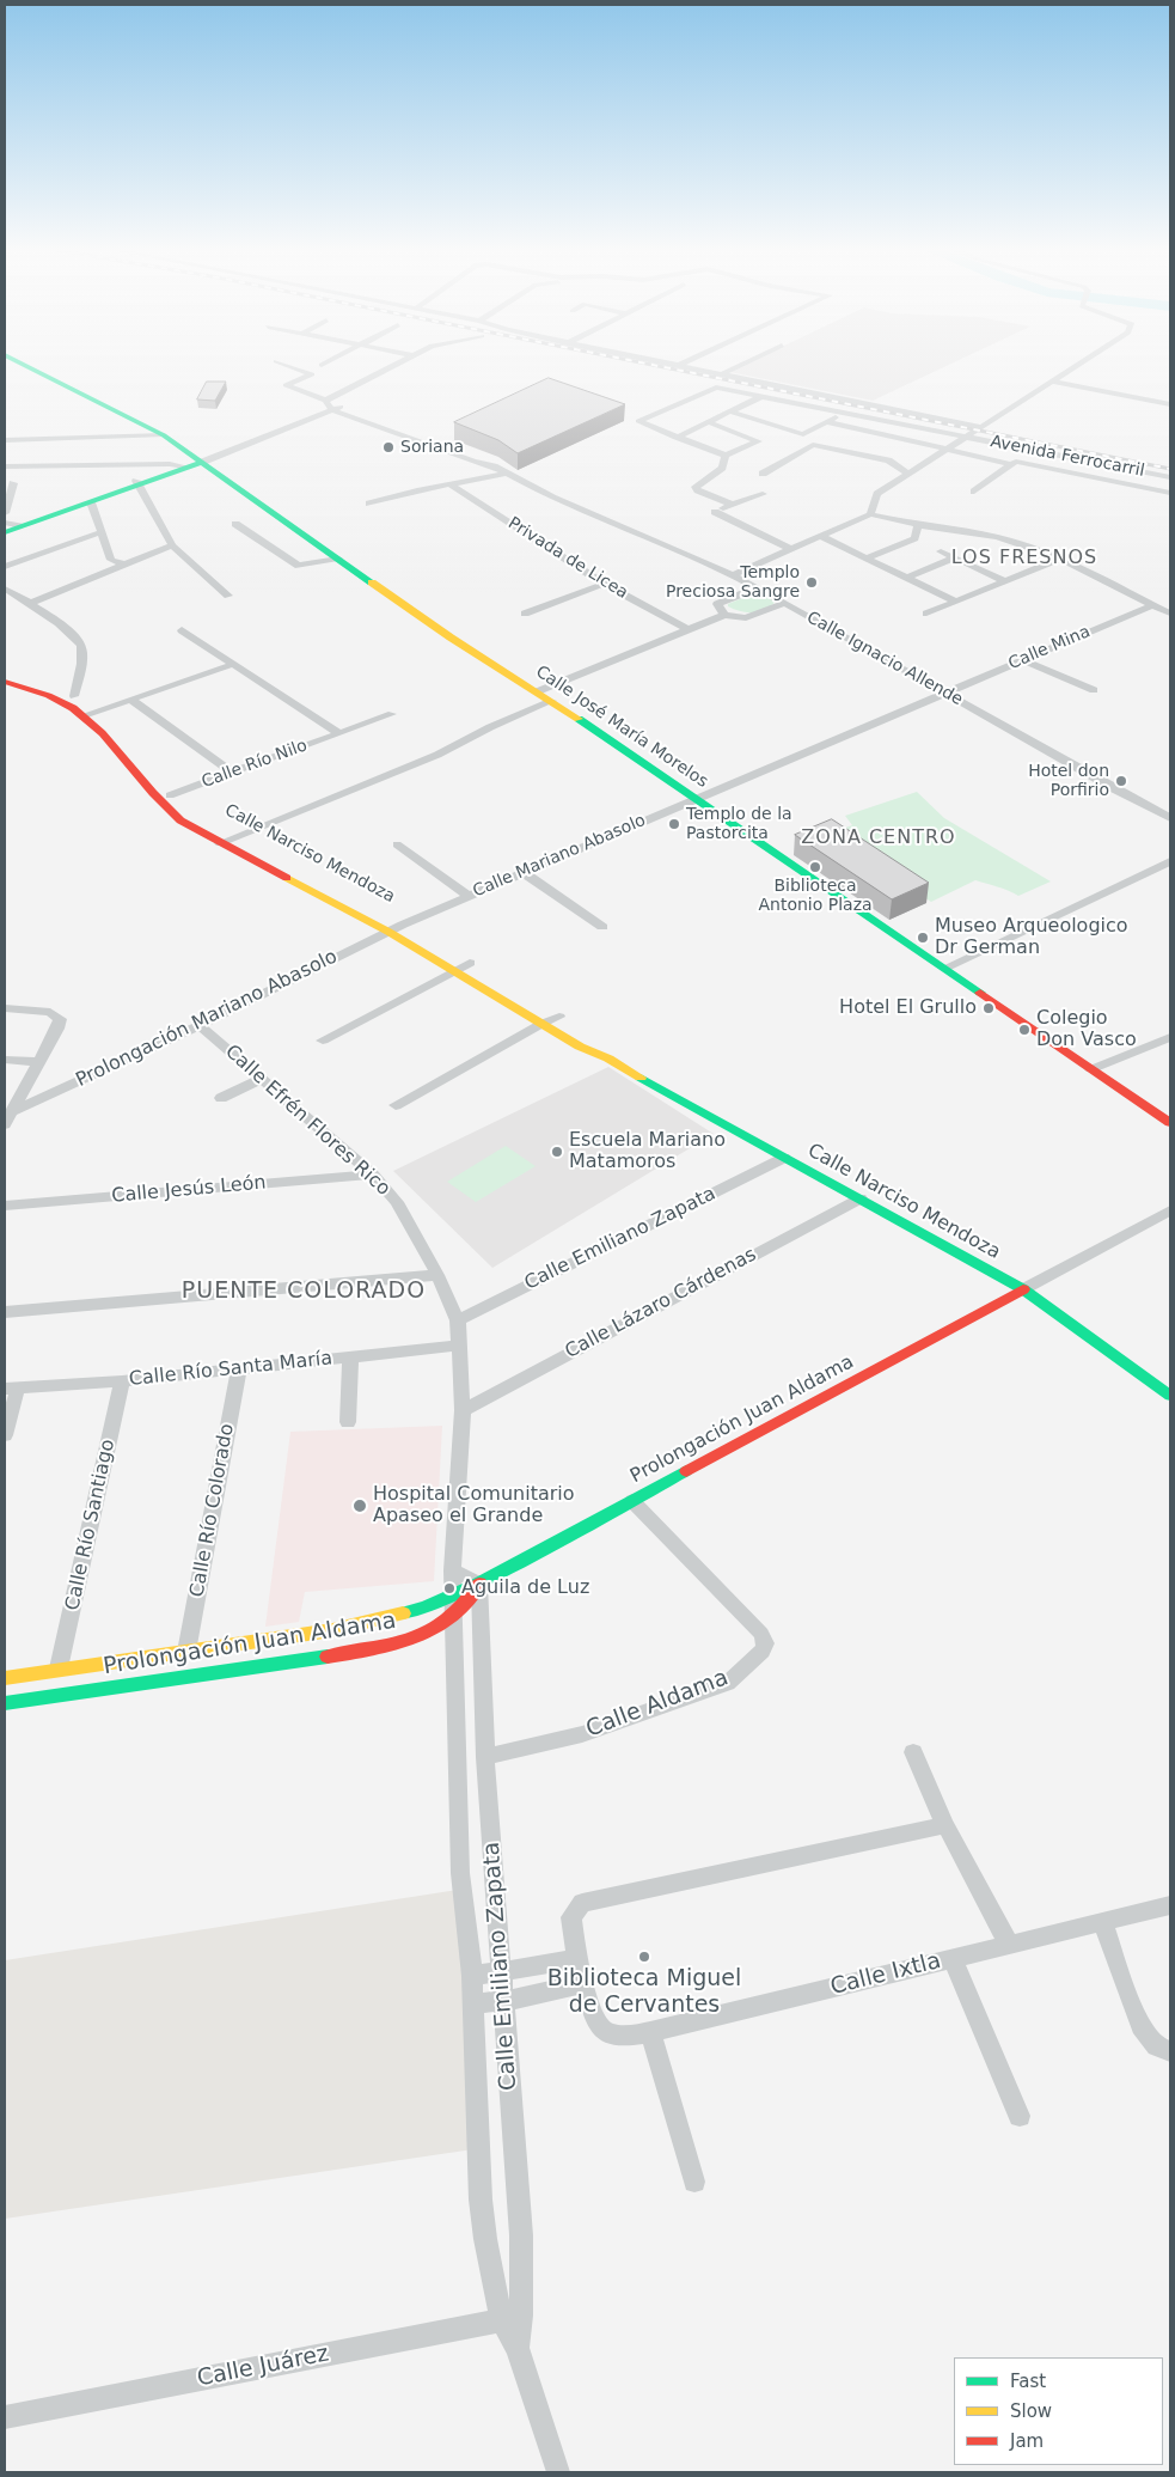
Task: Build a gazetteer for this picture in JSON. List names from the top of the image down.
{
  "streets": {
    "street": [
      "Avenida Ferrocarril",
      "Privada de Licea",
      "Calle Mina",
      "Calle Ignacio Allende",
      "Calle José María Morelos",
      "Calle Río Nilo",
      "Calle Narciso Mendoza",
      "Calle Mariano Abasolo",
      "Prolongación Mariano Abasolo",
      "Calle Efrén Flores Rico",
      "Calle Jesús León",
      "Calle Emiliano Zapata",
      "Calle Lázaro Cárdenas",
      "Calle Río Santa María",
      "Prolongación Juan Aldama",
      "Calle Río Colorado",
      "Calle Río Santiago",
      "Calle Aldama",
      "Calle Ixtla",
      "Calle Juárez"
    ]
  },
  "crossings": [
    ["Calle Mina", "Calle Ignacio Allende"],
    ["Calle Mina", "Calle Mariano Abasolo"],
    ["Calle Ignacio Allende", "Calle Mariano Abasolo"],
    ["Calle José María Morelos", "Calle Mariano Abasolo"],
    ["Calle Río Nilo", "Calle Narciso Mendoza"],
    ["Calle Narciso Mendoza", "Calle Mariano Abasolo"],
    ["Calle Narciso Mendoza", "Prolongación Mariano Abasolo"],
    ["Calle Narciso Mendoza", "Calle Emiliano Zapata"],
    ["Calle Narciso Mendoza", "Calle Lázaro Cárdenas"],
    ["Calle Narciso Mendoza", "Prolongación Juan Aldama"],
    ["Calle Mariano Abasolo", "Prolongación Mariano Abasolo"],
    ["Prolongación Mariano Abasolo", "Calle Efrén Flores Rico"],
    ["Calle Efrén Flores Rico", "Calle Jesús León"],
    ["Calle Efrén Flores Rico", "Calle Emiliano Zapata"],
    ["Calle Efrén Flores Rico", "Calle Lázaro Cárdenas"],
    ["Calle Efrén Flores Rico", "Calle Río Santa María"],
    ["Calle Efrén Flores Rico", "Prolongación Juan Aldama"],
    ["Calle Emiliano Zapata", "Prolongación Juan Aldama"],
    ["Calle Emiliano Zapata", "Calle Aldama"],
    ["Calle Emiliano Zapata", "Calle Juárez"],
    ["Calle Río Santa María", "Calle Río Colorado"],
    ["Calle Río Santa María", "Calle Río Santiago"],
    ["Prolongación Juan Aldama", "Calle Río Colorado"],
    ["Prolongación Juan Aldama", "Calle Río Santiago"],
    ["Prolongación Juan Aldama", "Calle Aldama"]
  ],
  "districts": ["LOS FRESNOS", "ZONA CENTRO", "PUENTE COLORADO"],
  "places": [
    "Soriana",
    "Templo Preciosa Sangre",
    "Hotel don Porfirio",
    "Templo de la Pastorcita",
    "Biblioteca Antonio Plaza",
    "Museo Arqueologico Dr German",
    "Hotel El Grullo",
    "Colegio Don Vasco",
    "Escuela Mariano Matamoros",
    "Hospital Comunitario Apaseo el Grande",
    "Aguila de Luz",
    "Biblioteca Miguel de Cervantes"
  ],
  "legend": ["Fast", "Slow", "Jam"]
}
